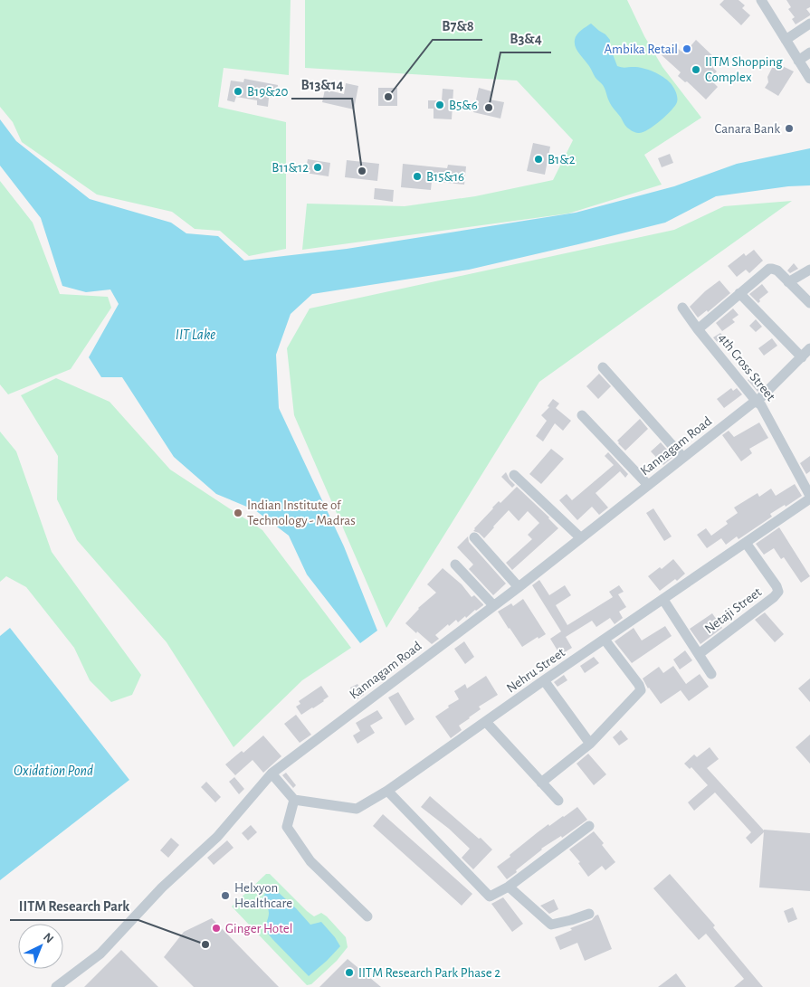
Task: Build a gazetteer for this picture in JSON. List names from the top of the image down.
{
  "streets": {
    "street": [
      "4th Cross Street",
      "Kannagam Road",
      "Netaji Street",
      "Nehru Street"
    ]
  },
  "crossings": [
    ["4th Cross Street", "Kannagam Road"],
    ["4th Cross Street", "Nehru Street"],
    ["Netaji Street", "Nehru Street"]
  ],
  "water": ["IIT Lake", "Oxidation Pond"],
  "places": [
    "Ambika Retail",
    "IITM Shopping Complex",
    "B19&20",
    "B7&8",
    "B5&6",
    "B3&4",
    "Canara Bank",
    "B1&2",
    "B11&12",
    "B13&14",
    "B15&16",
    "Indian Institute of Technology - Madras",
    "Helxyon Healthcare",
    "Ginger Hotel",
    "IITM Research Park",
    "IITM Research Park Phase 2"
  ],
  "north": "top right"
}
